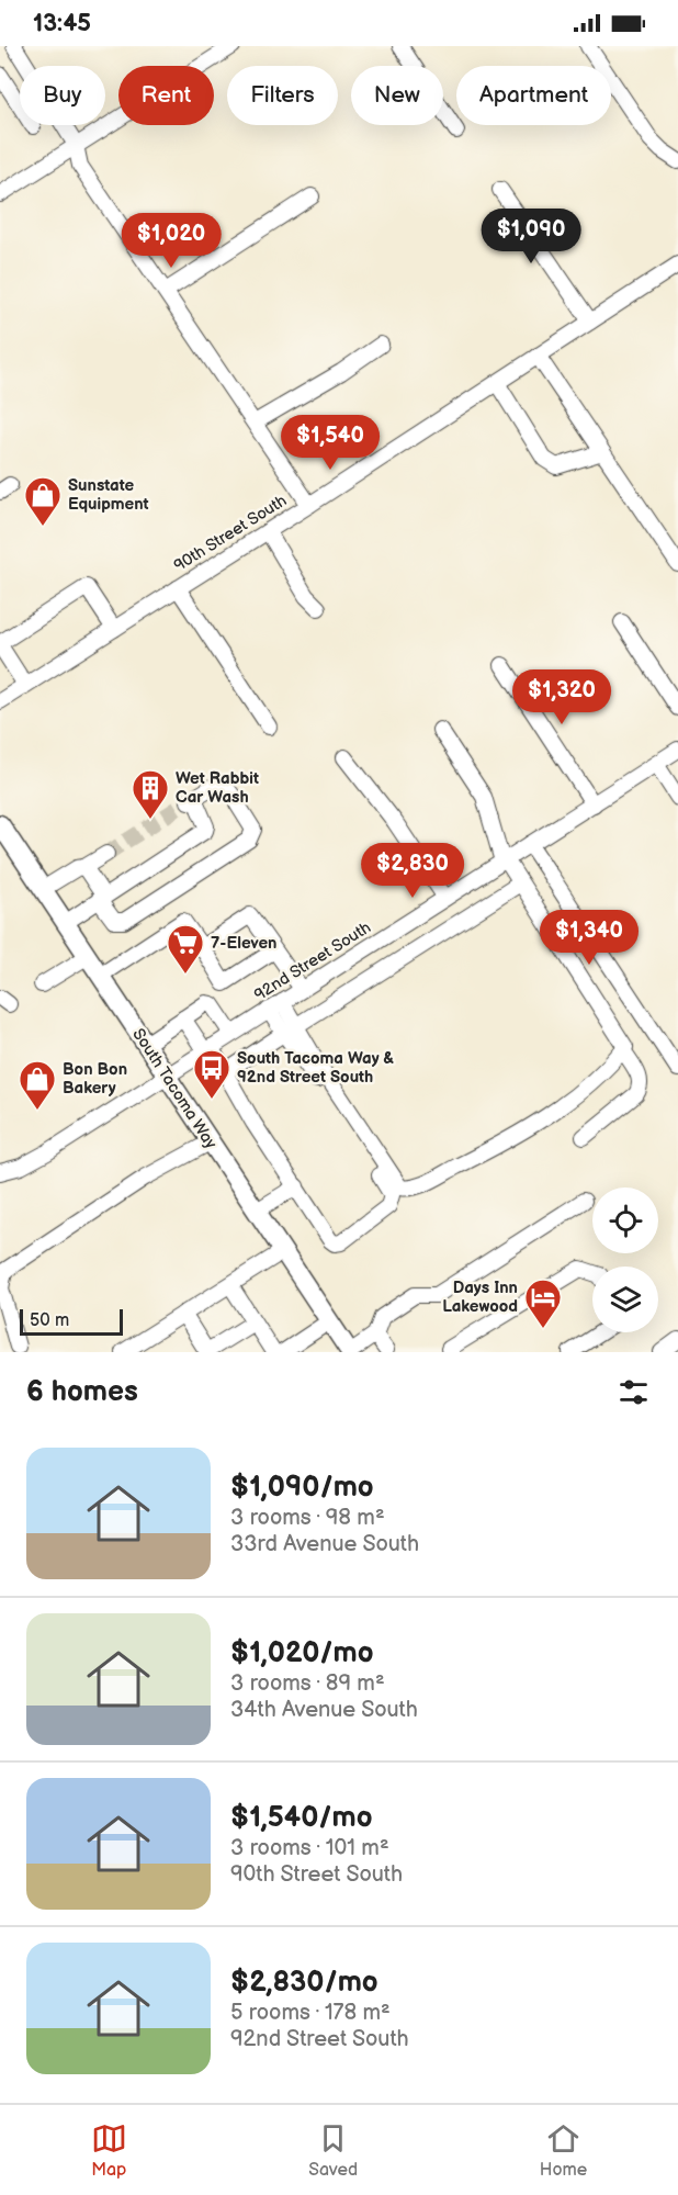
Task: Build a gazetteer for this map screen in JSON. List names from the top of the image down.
{
  "streets": {
    "main road": ["South Tacoma Way"],
    "street": ["90th Street South", "92nd Street South"]
  },
  "crossings": [
    ["92nd Street South", "South Tacoma Way"]
  ],
  "places": {
    "shop": ["Sunstate Equipment", "Bon Bon Bakery"],
    "building": ["Wet Rabbit Car Wash"],
    "supermarket": ["7-Eleven"],
    "bus stop": ["South Tacoma Way & 92nd Street South"],
    "hotel": ["Days Inn Lakewood"]
  },
  "scale_bar": "50 m",
  "page": {
    "status": "13:45",
    "chip": [
      "Buy",
      "Rent",
      "Filters",
      "New",
      "Apartment"
    ],
    "price": [
      "$1,090",
      "$1,020",
      "$1,540",
      "$1,320",
      "$2,830",
      "$1,340"
    ],
    "scale": "50 m",
    "heading": "6 homes",
    "list": [
      {
        "name": "$1,090/mo",
        "note": "3 rooms · 98 m² · 33rd Avenue South"
      },
      {
        "name": "$1,020/mo",
        "note": "3 rooms · 89 m² · 34th Avenue South"
      },
      {
        "name": "$1,540/mo",
        "note": "3 rooms · 101 m² · 90th Street South"
      },
      {
        "name": "$2,830/mo",
        "note": "5 rooms · 178 m² · 92nd Street South"
      }
    ],
    "tabs": ["Map", "Saved", "Home"]
  }
}
